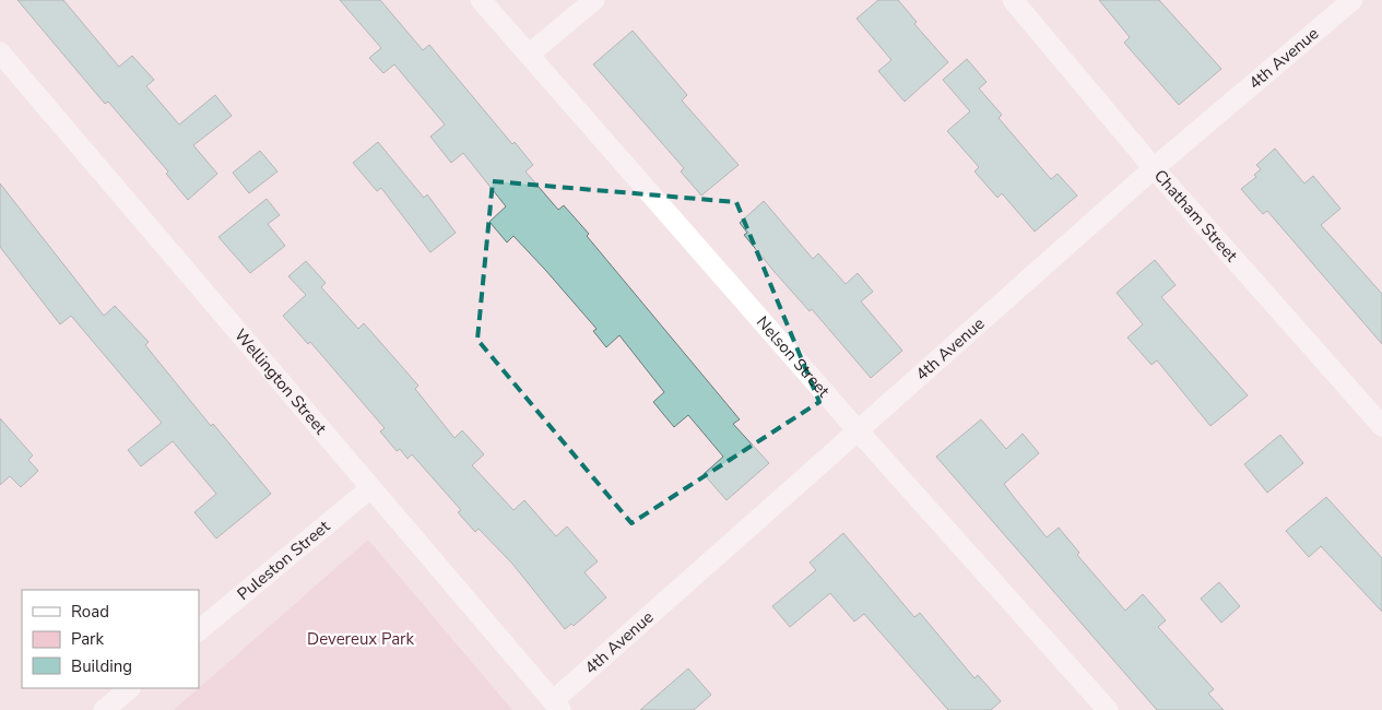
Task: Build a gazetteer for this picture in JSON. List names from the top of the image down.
{
  "streets": {
    "street": [
      "4th Avenue",
      "Chatham Street",
      "Nelson Street",
      "Wellington Street",
      "Puleston Street"
    ]
  },
  "crossings": [
    ["4th Avenue", "Chatham Street"],
    ["4th Avenue", "Nelson Street"],
    ["4th Avenue", "Wellington Street"],
    ["Wellington Street", "Puleston Street"]
  ],
  "parks": ["Devereux Park"],
  "legend": ["Road", "Park", "Building"]
}
